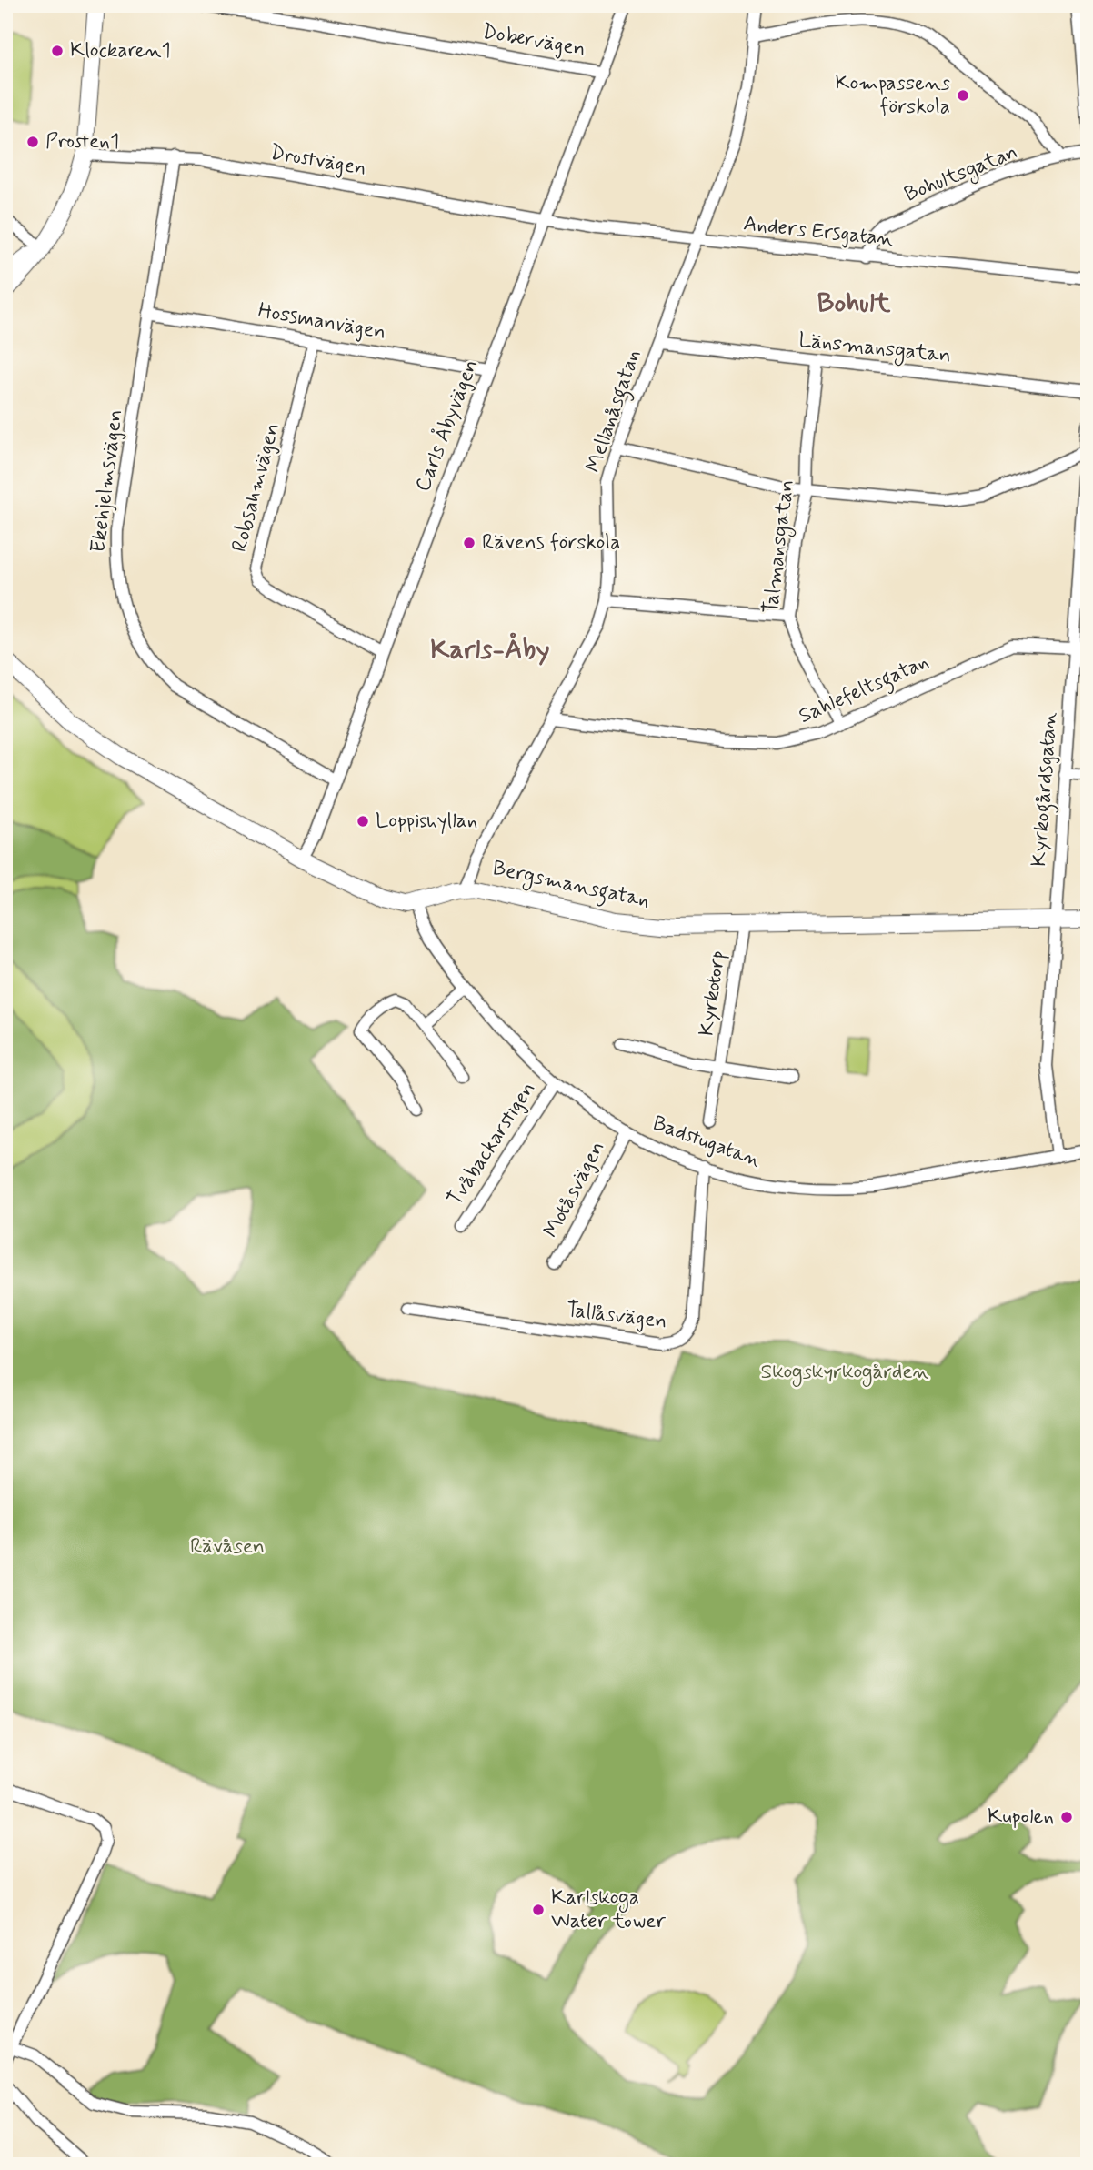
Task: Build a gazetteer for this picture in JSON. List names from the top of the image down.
{
  "streets": {
    "street": [
      "Dobervägen",
      "Drostvägen",
      "Bohultsgatan",
      "Anders Ersgatan",
      "Hossmanvägen",
      "Länsmansgatan",
      "Mellanåsgatan",
      "Carls Åbyvägen",
      "Ekehjelmsvägen",
      "Robsahmvägen",
      "Talmansgatan",
      "Sahlefeltsgatan",
      "Kyrkogårdsgatan",
      "Bergsmansgatan",
      "Kyrkotorp",
      "Badstugatan",
      "Tvåbackarstigen",
      "Motåsvägen",
      "Tallåsvägen"
    ]
  },
  "crossings": [
    ["Dobervägen", "Carls Åbyvägen"],
    ["Drostvägen", "Anders Ersgatan"],
    ["Drostvägen", "Carls Åbyvägen"],
    ["Drostvägen", "Ekehjelmsvägen"],
    ["Bohultsgatan", "Anders Ersgatan"],
    ["Anders Ersgatan", "Mellanåsgatan"],
    ["Anders Ersgatan", "Carls Åbyvägen"],
    ["Hossmanvägen", "Carls Åbyvägen"],
    ["Hossmanvägen", "Ekehjelmsvägen"],
    ["Hossmanvägen", "Robsahmvägen"],
    ["Länsmansgatan", "Mellanåsgatan"],
    ["Länsmansgatan", "Talmansgatan"],
    ["Mellanåsgatan", "Sahlefeltsgatan"],
    ["Mellanåsgatan", "Bergsmansgatan"],
    ["Carls Åbyvägen", "Ekehjelmsvägen"],
    ["Carls Åbyvägen", "Robsahmvägen"],
    ["Carls Åbyvägen", "Bergsmansgatan"],
    ["Talmansgatan", "Sahlefeltsgatan"],
    ["Sahlefeltsgatan", "Kyrkogårdsgatan"],
    ["Kyrkogårdsgatan", "Bergsmansgatan"],
    ["Kyrkogårdsgatan", "Badstugatan"],
    ["Bergsmansgatan", "Kyrkotorp"],
    ["Bergsmansgatan", "Badstugatan"],
    ["Badstugatan", "Tvåbackarstigen"],
    ["Badstugatan", "Motåsvägen"],
    ["Badstugatan", "Tallåsvägen"]
  ],
  "districts": ["Bohult", "Karls-Åby"],
  "parks": ["Skogskyrkogården", "Rävåsen"],
  "places": [
    "Klockaren1",
    "Kompassens förskola",
    "Prosten1",
    "Rävens förskola",
    "Loppishyllan",
    "Kupolen",
    "Karlskoga Water tower"
  ]
}
